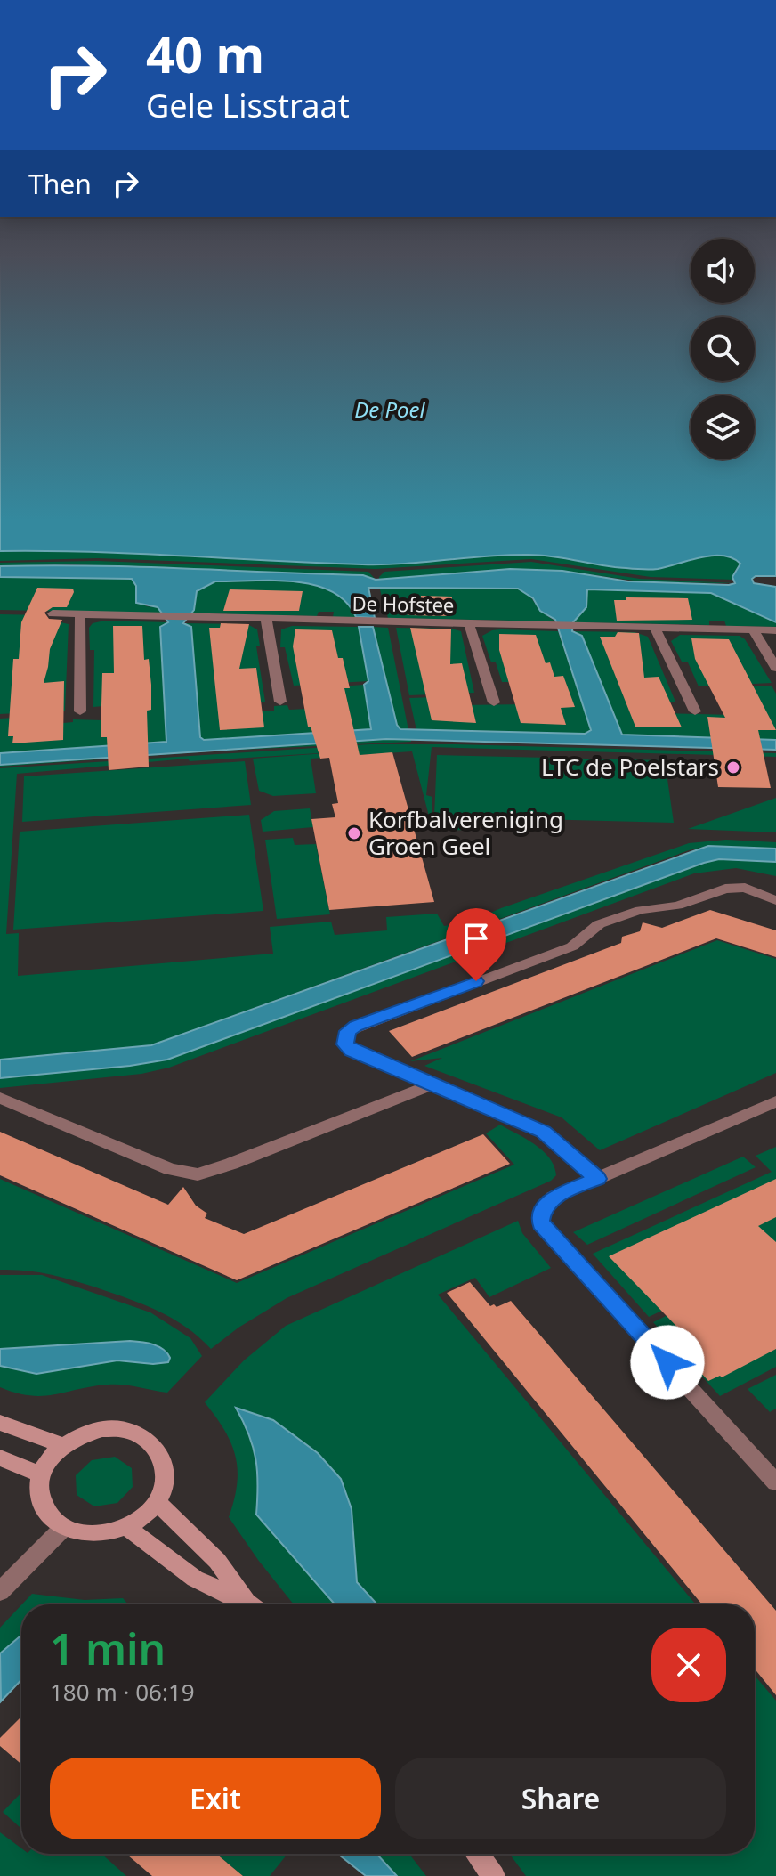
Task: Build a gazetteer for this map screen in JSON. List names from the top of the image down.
{
  "streets": {
    "street": ["De Hofstee"]
  },
  "water": ["De Poel"],
  "places": ["LTC de Poelstars", "Korfbalvereniging Groen Geel"],
  "page": {
    "turn": ["40 m", "Gele Lisstraat"],
    "then": "Then",
    "heading": ["1 min", "180 m · 06:19"],
    "buttons": ["Exit", "Share"]
  }
}
